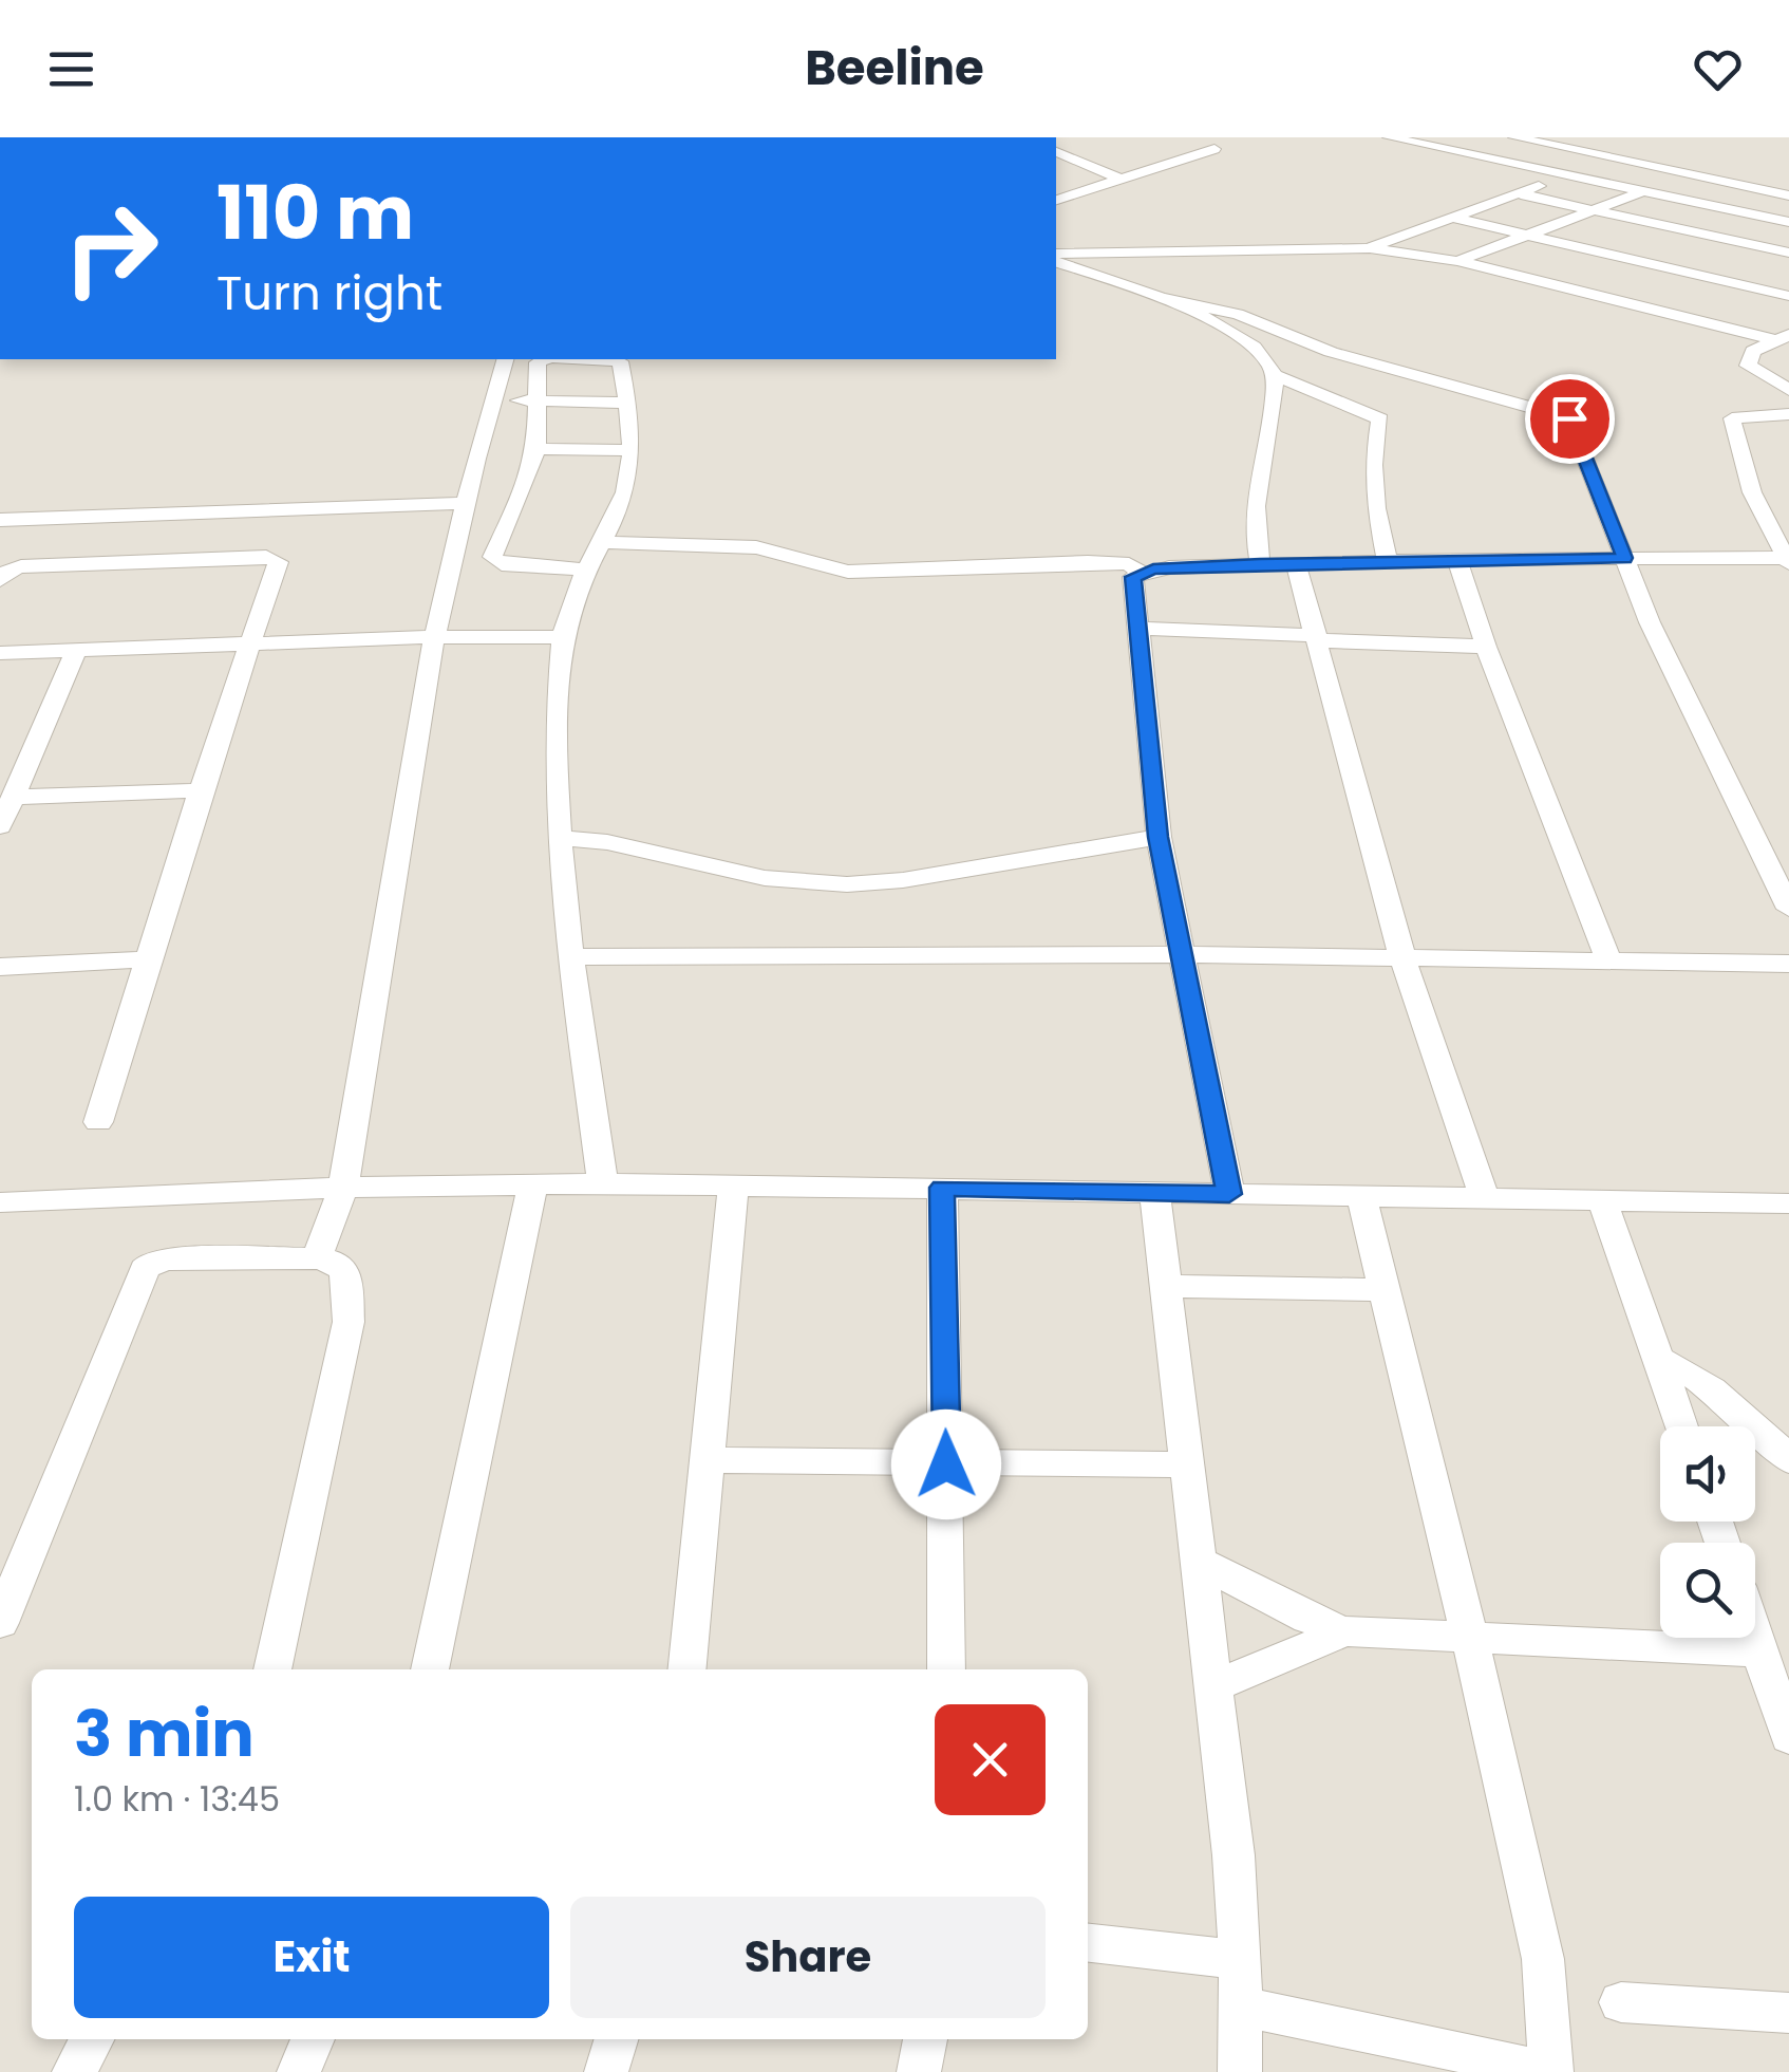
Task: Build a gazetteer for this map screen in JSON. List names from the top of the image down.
{
  "page": {
    "header": "Beeline",
    "turn": ["110 m", "Turn right"],
    "heading": ["3 min", "1.0 km · 13:45"],
    "buttons": ["Exit", "Share"]
  }
}
